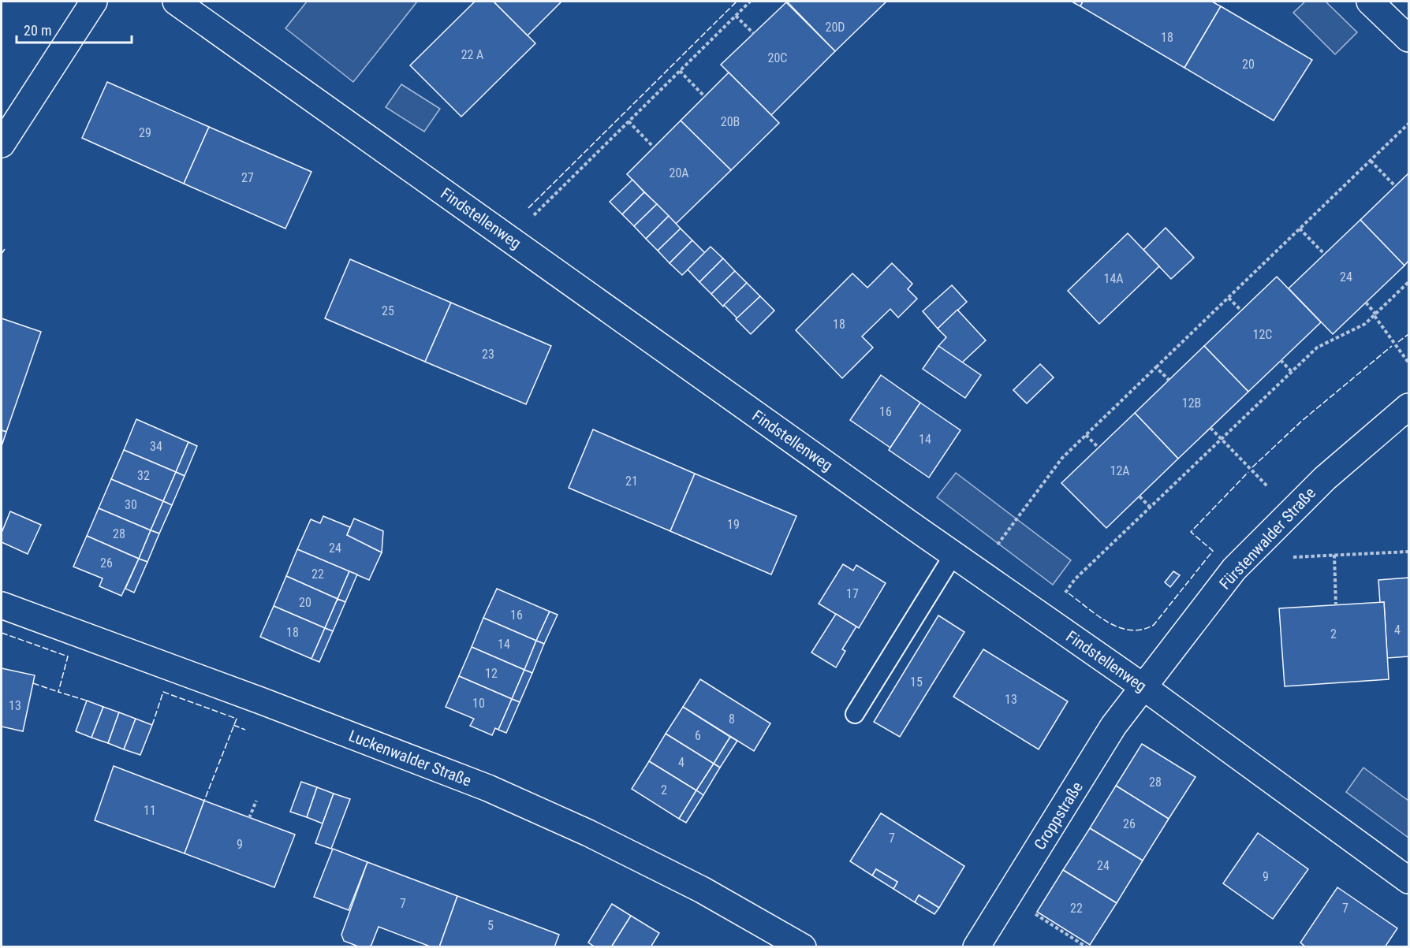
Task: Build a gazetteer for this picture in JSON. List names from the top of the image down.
{
  "streets": {
    "street": [
      "Findstellenweg",
      "Fürstenwalder Straße",
      "Luckenwalder Straße",
      "Croppstraße"
    ]
  },
  "crossings": [
    ["Findstellenweg", "Fürstenwalder Straße"],
    ["Findstellenweg", "Croppstraße"],
    ["Fürstenwalder Straße", "Croppstraße"]
  ],
  "house_numbers": [
    "20D",
    "18",
    "22 A",
    "20C",
    "20",
    "20B",
    "29",
    "20A",
    "27",
    "24",
    "14A",
    "25",
    "18",
    "12C",
    "23",
    "12B",
    "16",
    "14",
    "34",
    "12A",
    "32",
    "21",
    "30",
    "19",
    "28",
    "24",
    "26",
    "22",
    "17",
    "20",
    "16",
    "4",
    "18",
    "2",
    "14",
    "12",
    "15",
    "13",
    "10",
    "13",
    "8",
    "6",
    "4",
    "28",
    "2",
    "11",
    "26",
    "7",
    "9",
    "24",
    "9",
    "7",
    "22",
    "7",
    "5"
  ],
  "scale_bar": "20 m"
}
